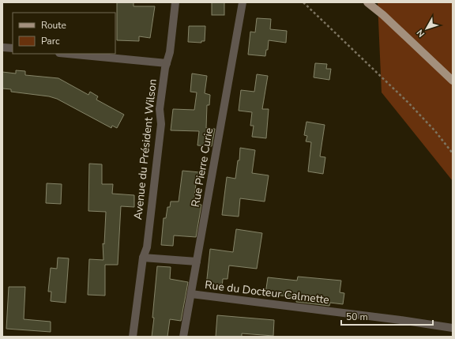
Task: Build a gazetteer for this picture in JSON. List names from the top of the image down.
{
  "streets": {
    "street": ["Avenue du Président Wilson", "Rue Pierre Curie", "Rue du Docteur Calmette"]
  },
  "crossings": [
    ["Rue Pierre Curie", "Rue du Docteur Calmette"]
  ],
  "legend": ["Route", "Parc"],
  "scale_bar": "50 m",
  "north": "bottom left"
}
